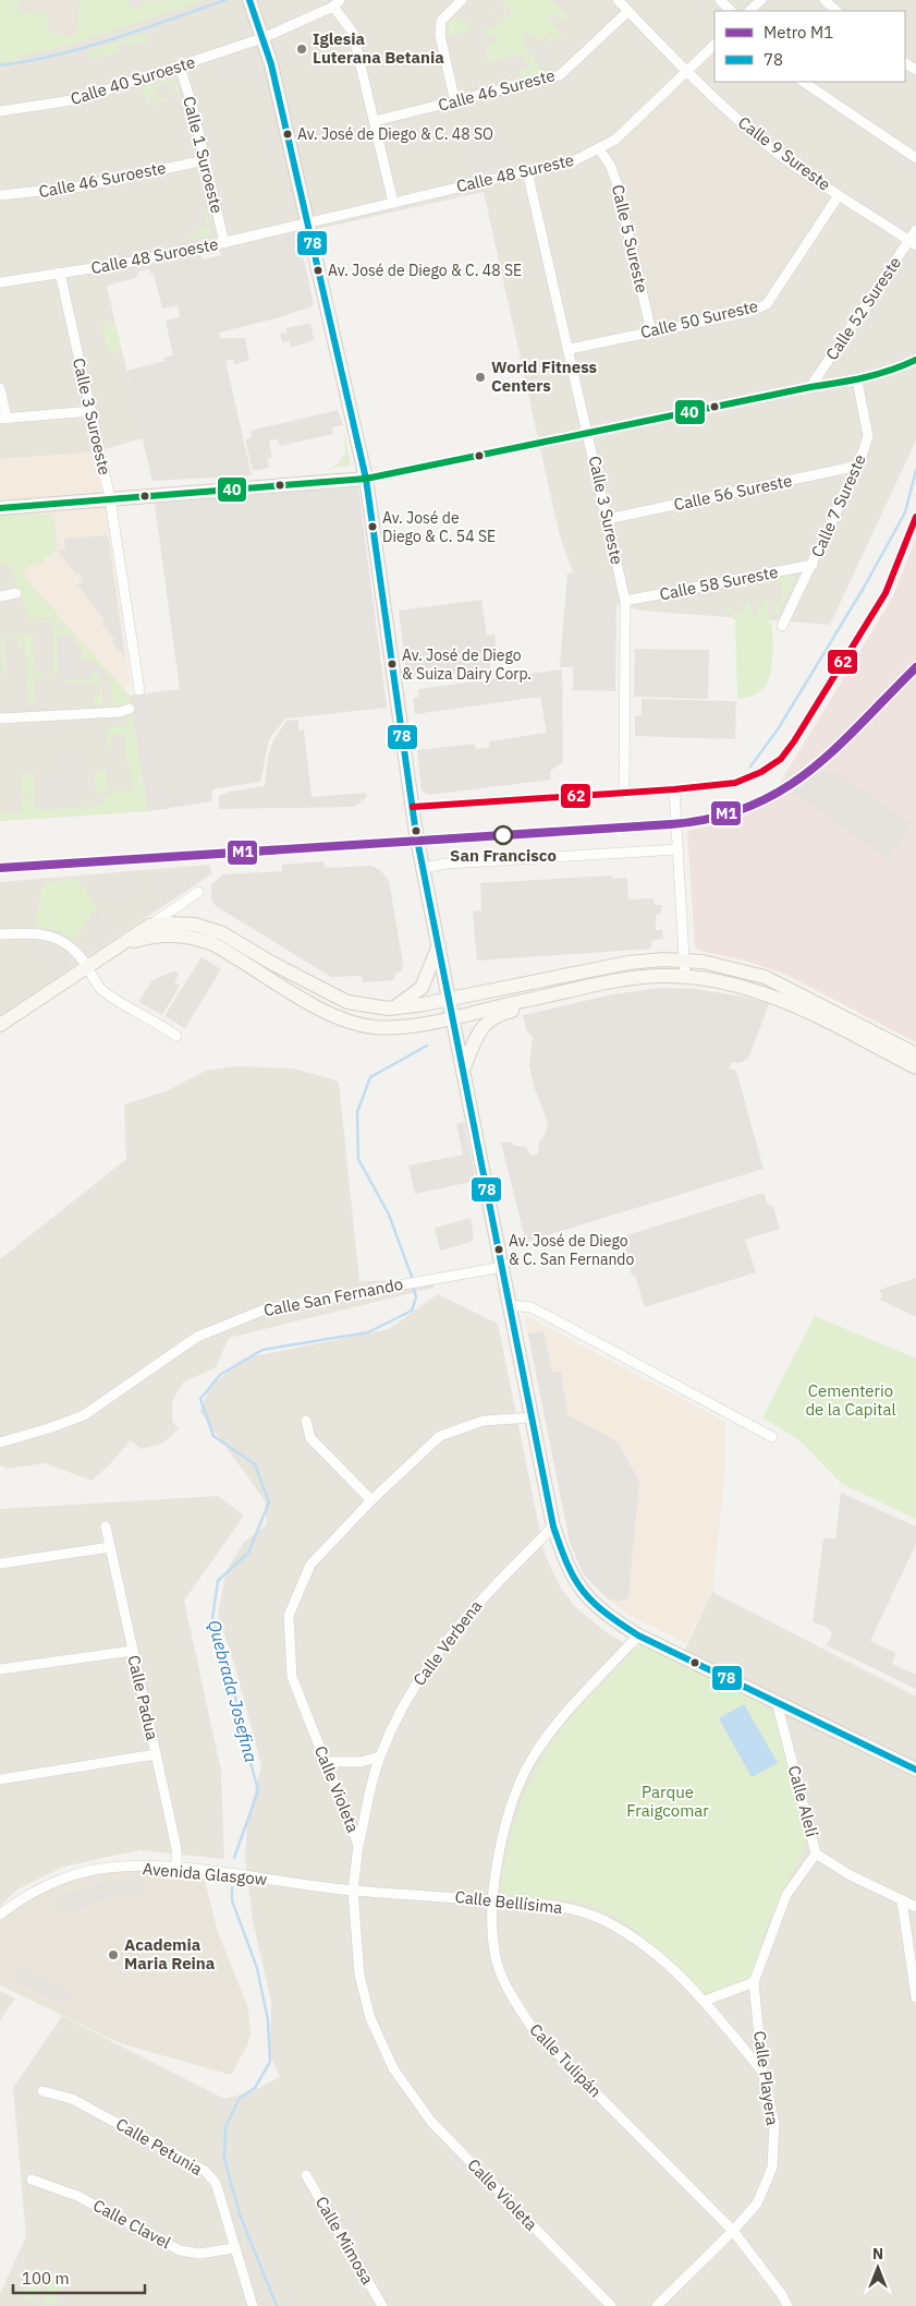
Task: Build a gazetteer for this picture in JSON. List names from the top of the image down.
{
  "streets": {
    "street": [
      "Calle 40 Suroeste",
      "Calle 46 Sureste",
      "Calle 9 Sureste",
      "Calle 1 Suroeste",
      "Calle 48 Sureste",
      "Calle 46 Suroeste",
      "Calle 5 Sureste",
      "Calle 48 Suroeste",
      "Calle 52 Sureste",
      "Calle 50 Sureste",
      "Calle 3 Suroeste",
      "Calle 56 Sureste",
      "Calle 7 Sureste",
      "Calle 3 Sureste",
      "Calle 58 Sureste",
      "Calle San Fernando",
      "Calle Verbena",
      "Calle Padua",
      "Calle Violeta",
      "Calle Alelí",
      "Avenida Glasgow",
      "Calle Bellísima",
      "Calle Tulipán",
      "Calle Playera",
      "Calle Petunia",
      "Calle Clavel",
      "Calle Mimosa"
    ]
  },
  "crossings": [
    ["Calle 40 Suroeste", "Calle 1 Suroeste"],
    ["Calle 46 Sureste", "Calle 9 Sureste"],
    ["Calle 9 Sureste", "Calle 48 Sureste"],
    ["Calle 9 Sureste", "Calle 52 Sureste"],
    ["Calle 9 Sureste", "Calle 50 Sureste"],
    ["Calle 1 Suroeste", "Calle 46 Suroeste"],
    ["Calle 1 Suroeste", "Calle 48 Suroeste"],
    ["Calle 48 Sureste", "Calle 5 Sureste"],
    ["Calle 48 Sureste", "Calle 48 Suroeste"],
    ["Calle 48 Sureste", "Calle 3 Sureste"],
    ["Calle 5 Sureste", "Calle 50 Sureste"],
    ["Calle 48 Suroeste", "Calle 3 Suroeste"],
    ["Calle 50 Sureste", "Calle 3 Sureste"],
    ["Calle 56 Sureste", "Calle 7 Sureste"],
    ["Calle 56 Sureste", "Calle 3 Sureste"],
    ["Calle 7 Sureste", "Calle 58 Sureste"],
    ["Calle 3 Sureste", "Calle 58 Sureste"],
    ["Calle Verbena", "Calle Violeta"],
    ["Calle Padua", "Avenida Glasgow"],
    ["Calle Violeta", "Avenida Glasgow"],
    ["Calle Violeta", "Calle Bellísima"],
    ["Calle Alelí", "Calle Playera"],
    ["Avenida Glasgow", "Calle Bellísima"],
    ["Calle Bellísima", "Calle Tulipán"],
    ["Calle Bellísima", "Calle Playera"],
    ["Calle Tulipán", "Calle Playera"],
    ["Calle Petunia", "Calle Clavel"]
  ],
  "water": ["Quebrada Josefina"],
  "parks": ["Cementerio de la Capital", "Parque Fraigcomar"],
  "places": [
    "Iglesia Luterana Betania",
    "Av. José de Diego & C. 48 SO",
    "Av. José de Diego & C. 48 SE",
    "World Fitness Centers",
    "Av. José de Diego & C. 54 SE",
    "Av. José de Diego & Suiza Dairy Corp.",
    "San Francisco",
    "Av. José de Diego & C. San Fernando",
    "Academia Maria Reina"
  ],
  "lines": [
    "transit line 78",
    "transit line 40",
    "transit line 62",
    "metro line M1"
  ],
  "legend": ["Metro M1", "78"],
  "scale_bar": "100 m",
  "north": "top"
}
